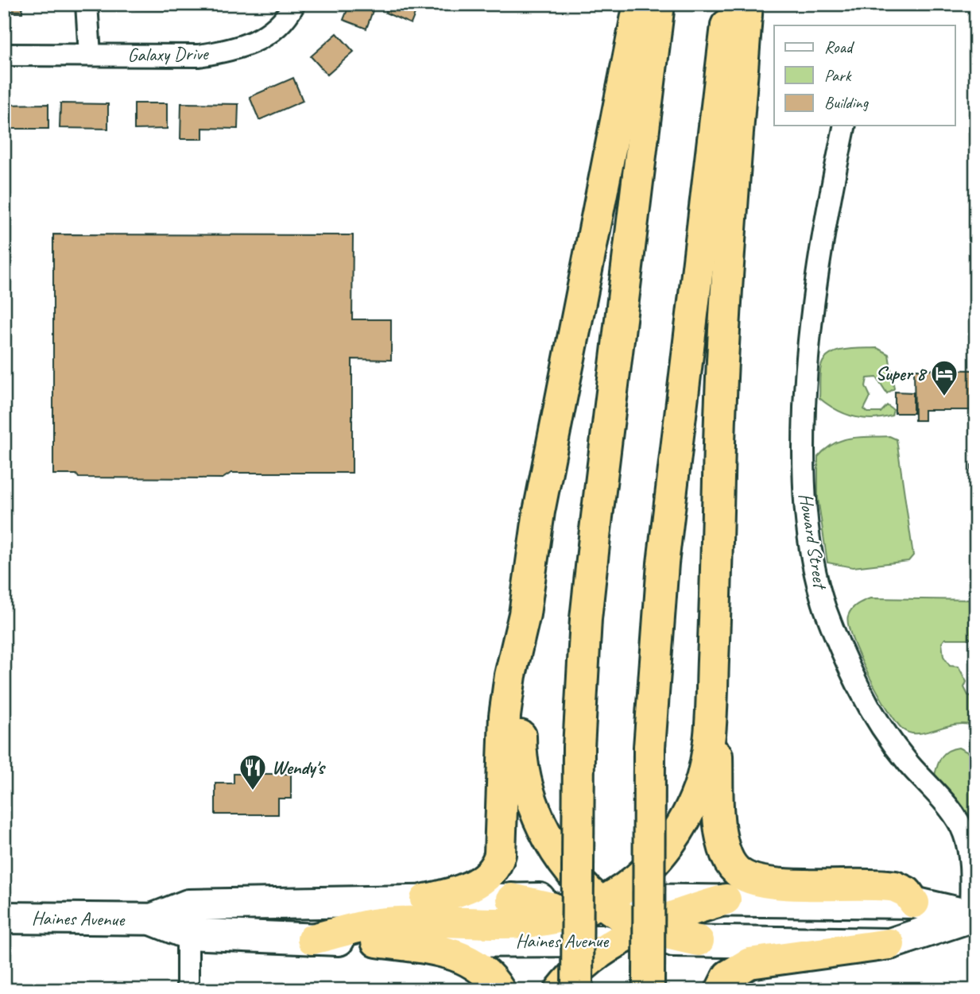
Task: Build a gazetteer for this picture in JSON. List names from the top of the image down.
{
  "streets": {
    "main road": ["Haines Avenue"],
    "street": ["Galaxy Drive", "Howard Street"]
  },
  "crossings": [
    ["Howard Street", "Haines Avenue"]
  ],
  "places": {
    "hotel": ["Super 8"],
    "restaurant": ["Wendy's"]
  },
  "legend": ["Road", "Park", "Building"]
}
